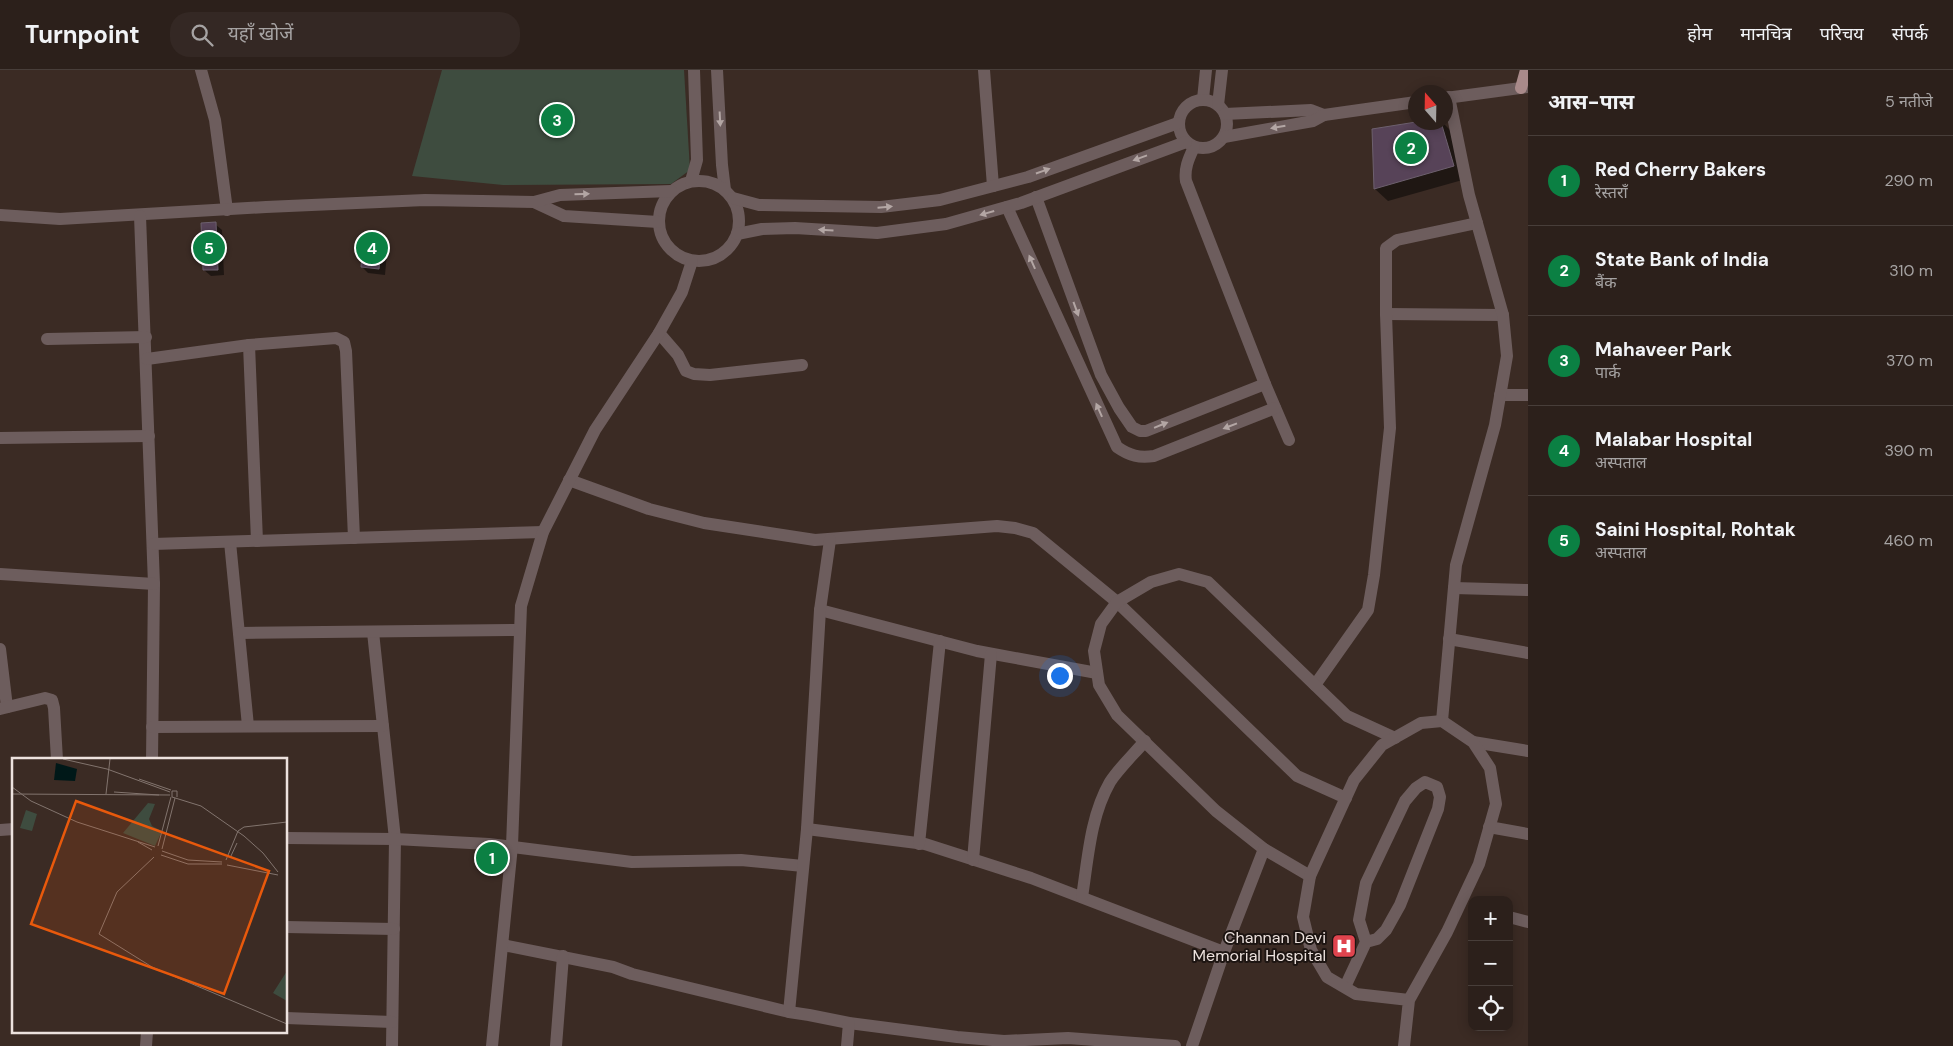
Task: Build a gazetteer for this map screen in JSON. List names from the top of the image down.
{
  "places": {
    "hospital": ["Channan Devi Memorial Hospital"]
  },
  "north": "top",
  "page": {
    "header": "Turnpoint",
    "search": "यहाँ खोजें",
    "nav": [
      "होम",
      "मानचित्र",
      "परिचय",
      "संपर्क"
    ],
    "heading": ["आस-पास", "5 नतीजे"],
    "pins": [
      "3",
      "2",
      "4",
      "5",
      "1"
    ],
    "list": [
      {
        "mark": "1",
        "name": "Red Cherry Bakers",
        "note": "रेस्तराँ",
        "value": "290 m"
      },
      {
        "mark": "2",
        "name": "State Bank of India",
        "note": "बैंक",
        "value": "310 m"
      },
      {
        "mark": "3",
        "name": "Mahaveer Park",
        "note": "पार्क",
        "value": "370 m"
      },
      {
        "mark": "4",
        "name": "Malabar Hospital",
        "note": "अस्पताल",
        "value": "390 m"
      },
      {
        "mark": "5",
        "name": "Saini Hospital, Rohtak",
        "note": "अस्पताल",
        "value": "460 m"
      }
    ],
    "map_buttons": ["+", "−"]
  }
}
